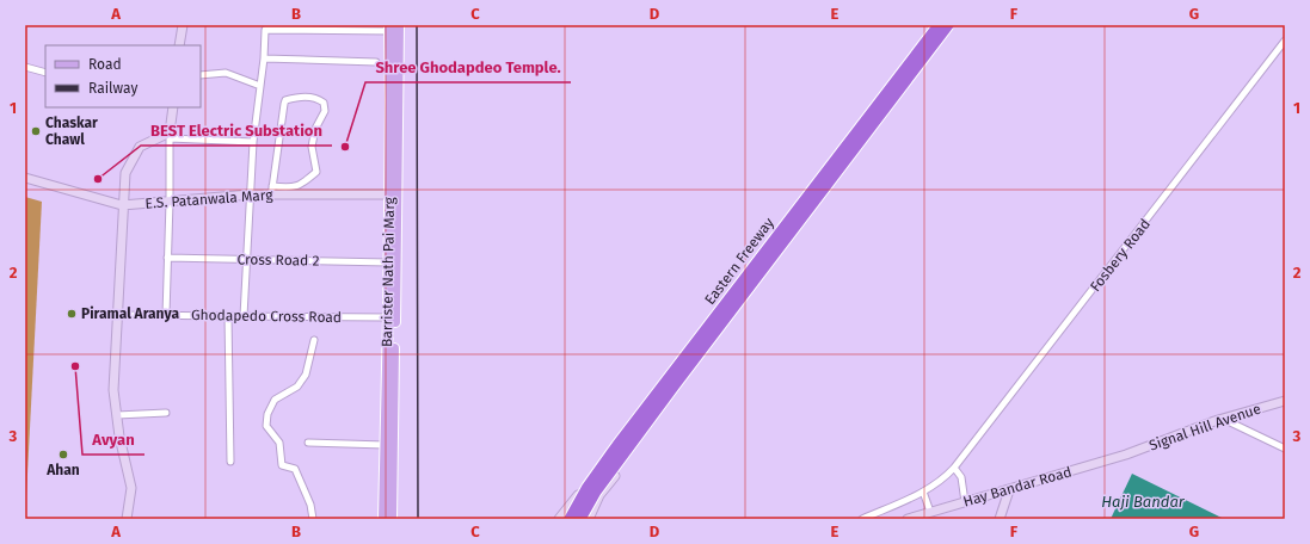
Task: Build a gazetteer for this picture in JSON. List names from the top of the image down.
{
  "streets": {
    "highway": ["Eastern Freeway"],
    "main road": ["Barrister Nath Pai Marg"],
    "street": [
      "E.S. Patanwala Marg",
      "Fosbery Road",
      "Cross Road 2",
      "Ghodapedo Cross Road",
      "Signal Hill Avenue",
      "Hay Bandar Road"
    ]
  },
  "crossings": [
    ["E.S. Patanwala Marg", "Barrister Nath Pai Marg"],
    ["Cross Road 2", "Barrister Nath Pai Marg"],
    ["Barrister Nath Pai Marg", "Ghodapedo Cross Road"],
    ["Signal Hill Avenue", "Hay Bandar Road"]
  ],
  "water": ["Haji Bandar"],
  "places": [
    "Chaskar Chawl",
    "Shree Ghodapdeo Temple.",
    "BEST Electric Substation",
    "Piramal Aranya",
    "Avyan",
    "Ahan"
  ],
  "legend": ["Road", "Railway"],
  "grid": {
    "columns": [
      "A",
      "B",
      "C",
      "D",
      "E",
      "F",
      "G"
    ],
    "rows": ["1", "2", "3"]
  }
}
